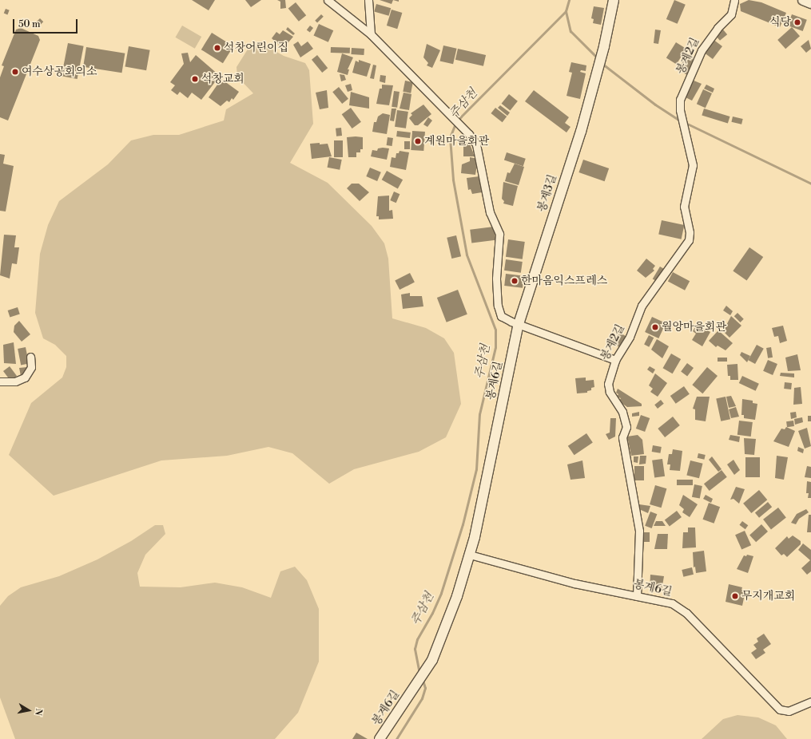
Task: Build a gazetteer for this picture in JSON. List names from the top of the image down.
{
  "streets": {
    "street": ["봉계2길", "봉계3길", "봉계6길"]
  },
  "crossings": [
    ["봉계2길", "봉계6길"],
    ["봉계3길", "봉계6길"]
  ],
  "water": ["주삼천"],
  "places": [
    "식당",
    "석창어린이집",
    "여수상공회의소",
    "석창교회",
    "계원마을회관",
    "한마음익스프레스",
    "월앙마을회관",
    "무지개교회"
  ],
  "scale_bar": "50 m",
  "north": "right"
}
